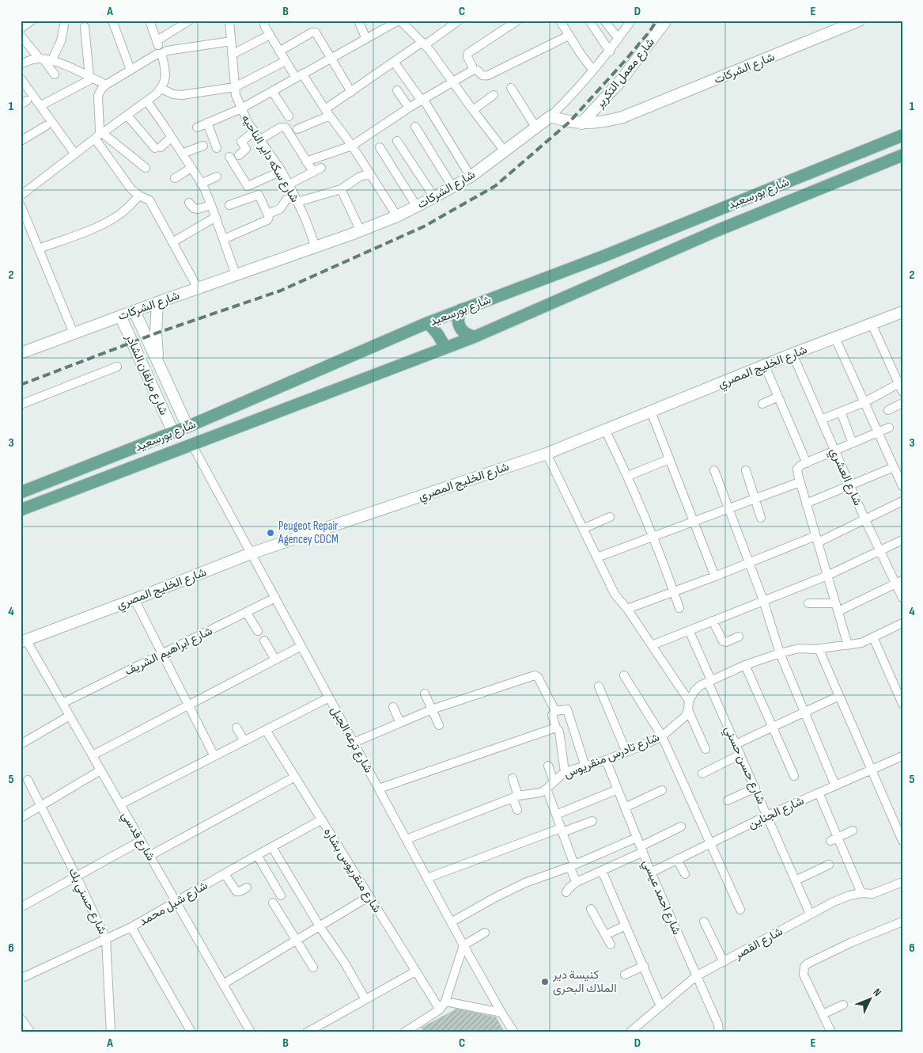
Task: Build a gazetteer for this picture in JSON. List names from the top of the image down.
{
  "streets": {
    "main road": ["شارع بورسعيد"],
    "street": [
      "شارع الشركات",
      "شارع معمل التكرير",
      "شارع سكه داير الناحيه",
      "شارع الخليج المصري",
      "شارع مزلقان الشادر",
      "شارع العشري",
      "شارع ابراهيم الشريف",
      "شارع ترعه الجبل",
      "شارع تادرس منقريوس",
      "شارع حسن حسني",
      "شارع الجناين",
      "شارع قدسي",
      "شارع منقريوس بشاره",
      "شارع احمد عيسي",
      "شارع حسني بك",
      "شارع شبل محمد",
      "شارع القصر"
    ]
  },
  "crossings": [
    ["شارع الشركات", "شارع معمل التكرير"],
    ["شارع الشركات", "شارع سكه داير الناحيه"],
    ["شارع الشركات", "شارع مزلقان الشادر"],
    ["شارع بورسعيد", "شارع مزلقان الشادر"],
    ["شارع بورسعيد", "شارع ترعه الجبل"],
    ["شارع الخليج المصري", "شارع العشري"],
    ["شارع الخليج المصري", "شارع ترعه الجبل"],
    ["شارع الخليج المصري", "شارع قدسي"],
    ["شارع ابراهيم الشريف", "شارع ترعه الجبل"],
    ["شارع ابراهيم الشريف", "شارع قدسي"],
    ["شارع تادرس منقريوس", "شارع احمد عيسي"],
    ["شارع حسن حسني", "شارع الجناين"],
    ["شارع حسن حسني", "شارع القصر"],
    ["شارع الجناين", "شارع احمد عيسي"],
    ["شارع قدسي", "شارع شبل محمد"],
    ["شارع منقريوس بشاره", "شارع شبل محمد"],
    ["شارع احمد عيسي", "شارع القصر"],
    ["شارع حسني بك", "شارع شبل محمد"]
  ],
  "places": ["Peugeot Repair Agencey CDCM", "كنيسة دير الملاك البحرى"],
  "north": "top right",
  "grid": {
    "columns": [
      "A",
      "B",
      "C",
      "D",
      "E"
    ],
    "rows": [
      "1",
      "2",
      "3",
      "4",
      "5",
      "6"
    ]
  }
}
